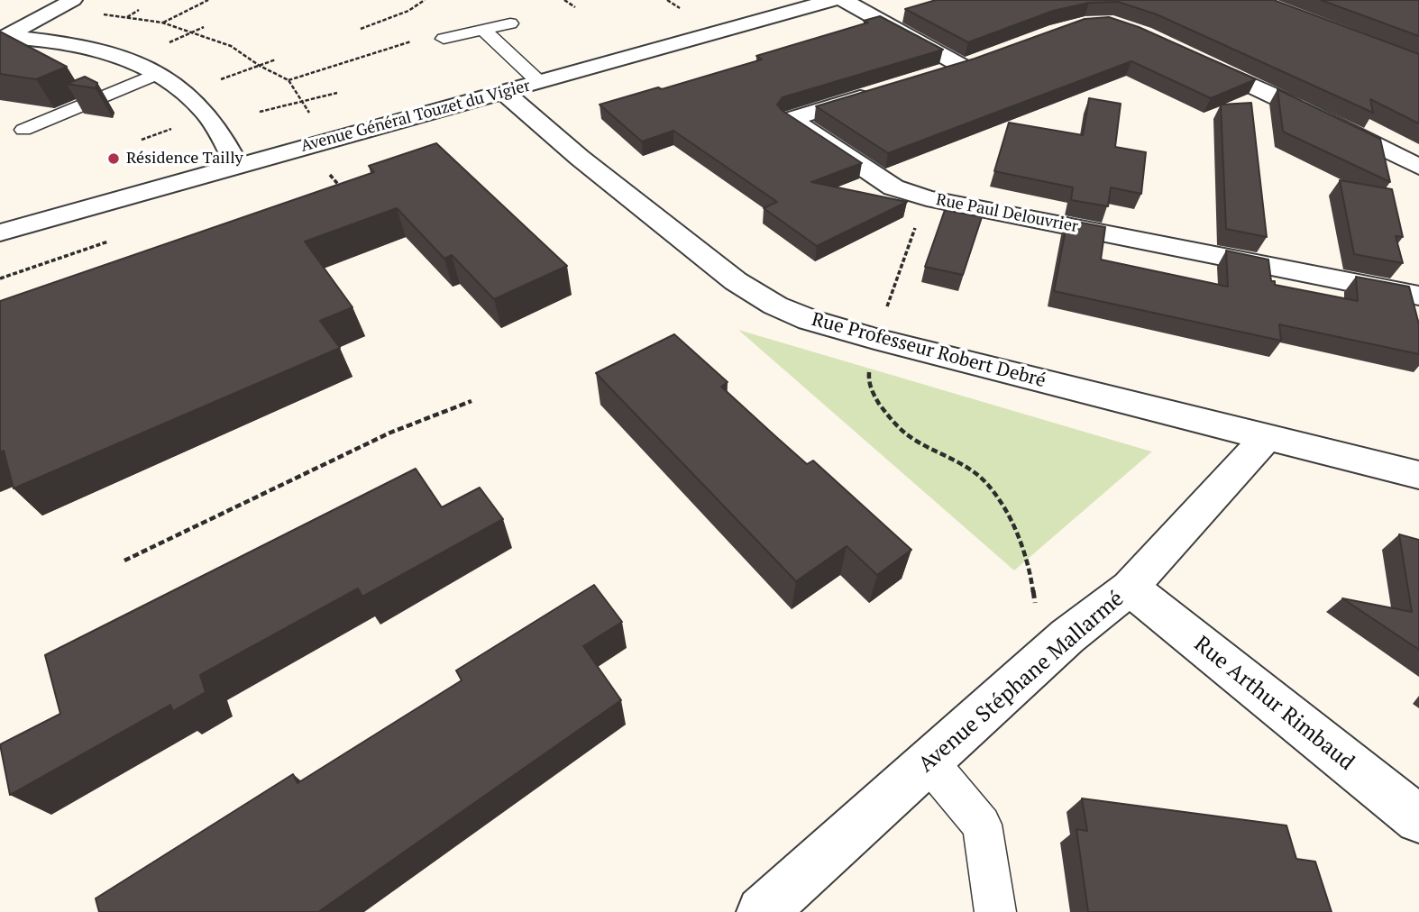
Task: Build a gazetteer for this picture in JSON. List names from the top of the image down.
{
  "streets": {
    "street": [
      "Avenue Général Touzet du Vigier",
      "Rue Paul Delouvrier",
      "Rue Professeur Robert Debré",
      "Avenue Stéphane Mallarmé",
      "Rue Arthur Rimbaud"
    ]
  },
  "crossings": [
    ["Avenue Général Touzet du Vigier", "Rue Professeur Robert Debré"],
    ["Rue Professeur Robert Debré", "Avenue Stéphane Mallarmé"],
    ["Avenue Stéphane Mallarmé", "Rue Arthur Rimbaud"]
  ],
  "places": ["Résidence Tailly"]
}
